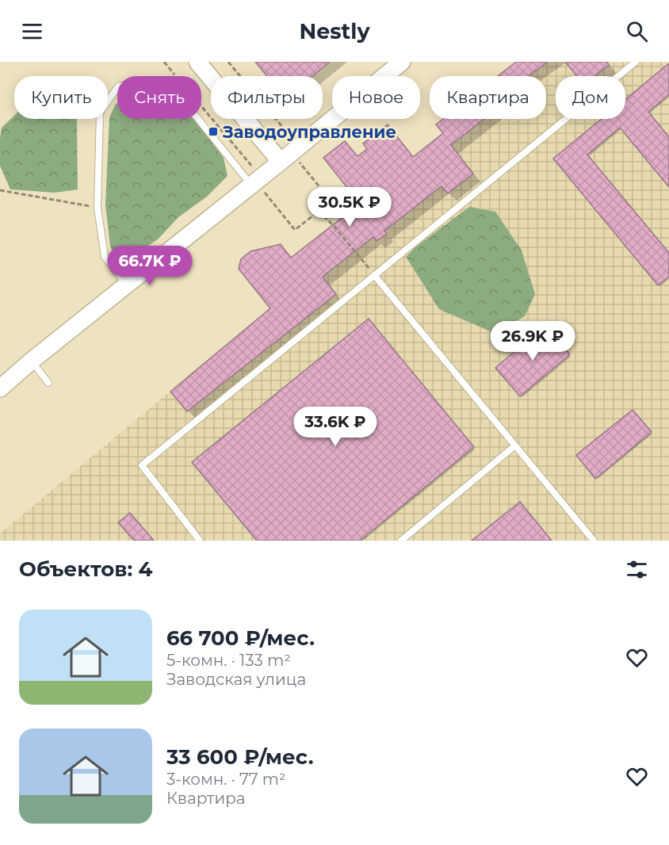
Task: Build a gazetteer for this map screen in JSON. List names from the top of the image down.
{
  "places": {
    "transit": ["Заводоуправление"]
  },
  "page": {
    "header": "Nestly",
    "chip": [
      "Купить",
      "Снять",
      "Фильтры",
      "Новое",
      "Квартира",
      "Дом"
    ],
    "price": [
      "30.5K ₽",
      "66.7K ₽",
      "26.9K ₽",
      "33.6K ₽"
    ],
    "heading": "Объектов: 4",
    "list": [
      {
        "name": "66 700 ₽/мес.",
        "note": "5-комн. · 133 m² · Заводская улица"
      },
      {
        "name": "33 600 ₽/мес.",
        "note": "3-комн. · 77 m² · Квартира"
      }
    ]
  }
}
